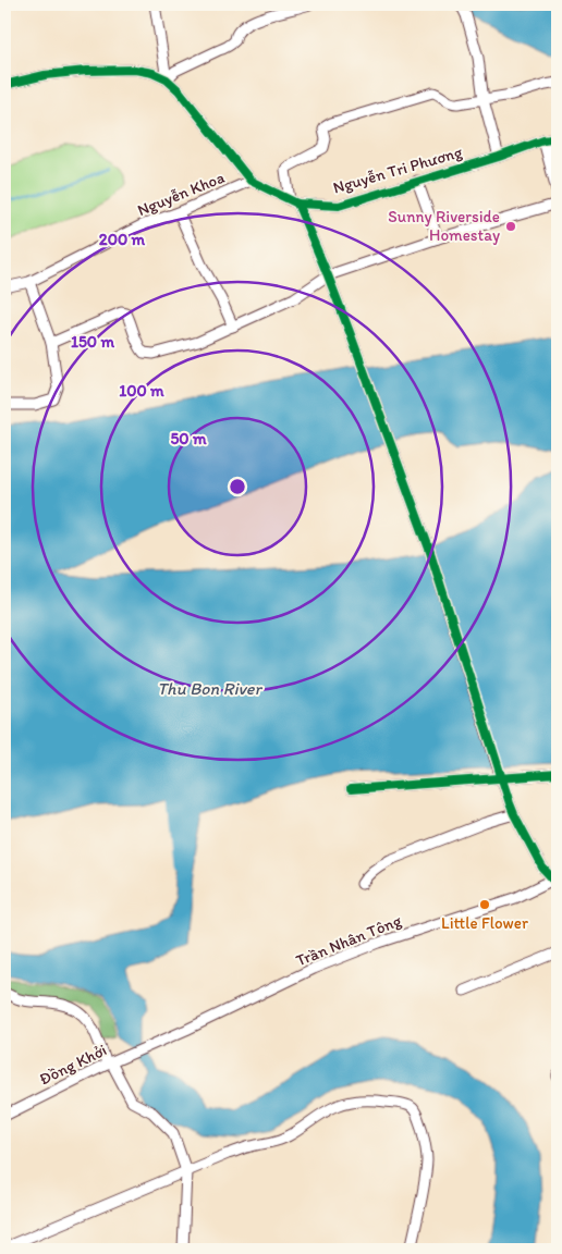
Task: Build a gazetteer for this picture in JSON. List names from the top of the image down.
{
  "streets": {
    "street": [
      "Nguyễn Tri Phương",
      "Nguyễn Khoa",
      "Trần Nhân Tông",
      "Đồng Khởi"
    ]
  },
  "crossings": [
    ["Nguyễn Tri Phương", "Nguyễn Khoa"],
    ["Nguyễn Tri Phương", "Trần Nhân Tông"],
    ["Trần Nhân Tông", "Đồng Khởi"]
  ],
  "water": ["Thu Bon River"],
  "places": ["Sunny Riverside Homestay", "Little Flower"],
  "rings": [
    "200 m",
    "150 m",
    "100 m",
    "50 m"
  ]
}
